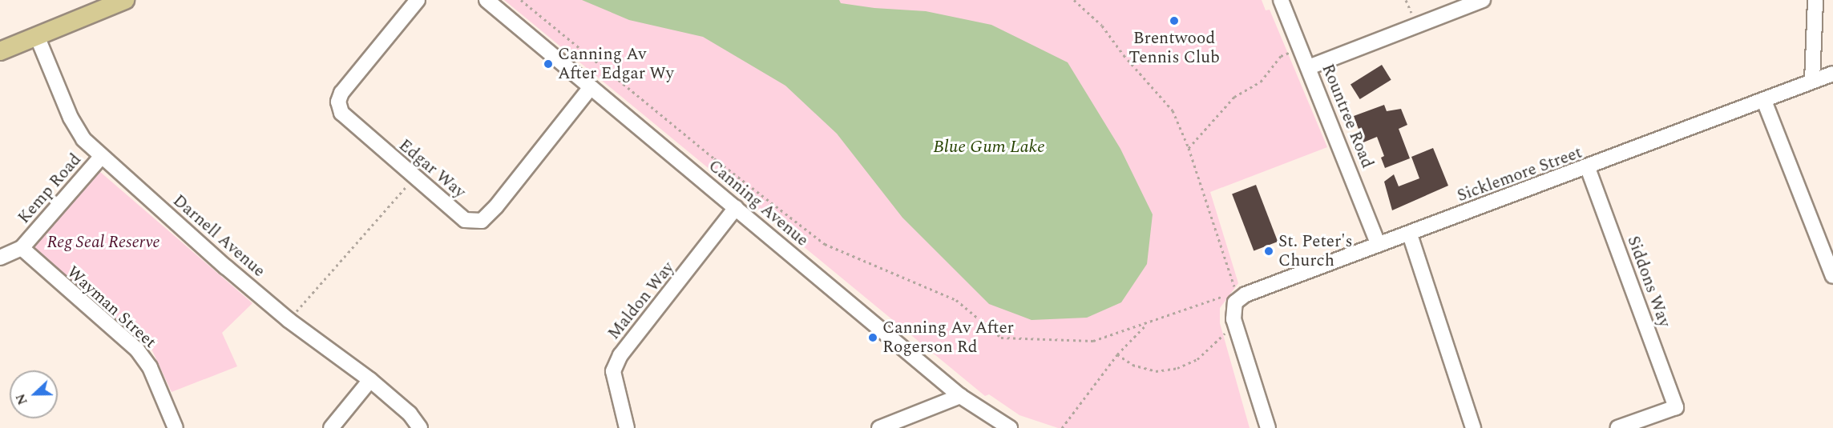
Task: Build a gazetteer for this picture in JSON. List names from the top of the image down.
{
  "streets": {
    "street": [
      "Rountree Road",
      "Edgar Way",
      "Sicklemore Street",
      "Kemp Road",
      "Canning Avenue",
      "Darnell Avenue",
      "Siddons Way",
      "Maldon Way",
      "Wayman Street"
    ]
  },
  "crossings": [
    ["Rountree Road", "Sicklemore Street"],
    ["Edgar Way", "Canning Avenue"],
    ["Sicklemore Street", "Siddons Way"],
    ["Kemp Road", "Darnell Avenue"],
    ["Kemp Road", "Wayman Street"],
    ["Canning Avenue", "Maldon Way"]
  ],
  "water": ["Blue Gum Lake"],
  "parks": ["Reg Seal Reserve"],
  "places": [
    "Brentwood Tennis Club",
    "Canning Av After Edgar Wy",
    "St. Peter's Church",
    "Canning Av After Rogerson Rd"
  ],
  "north": "left"
}
